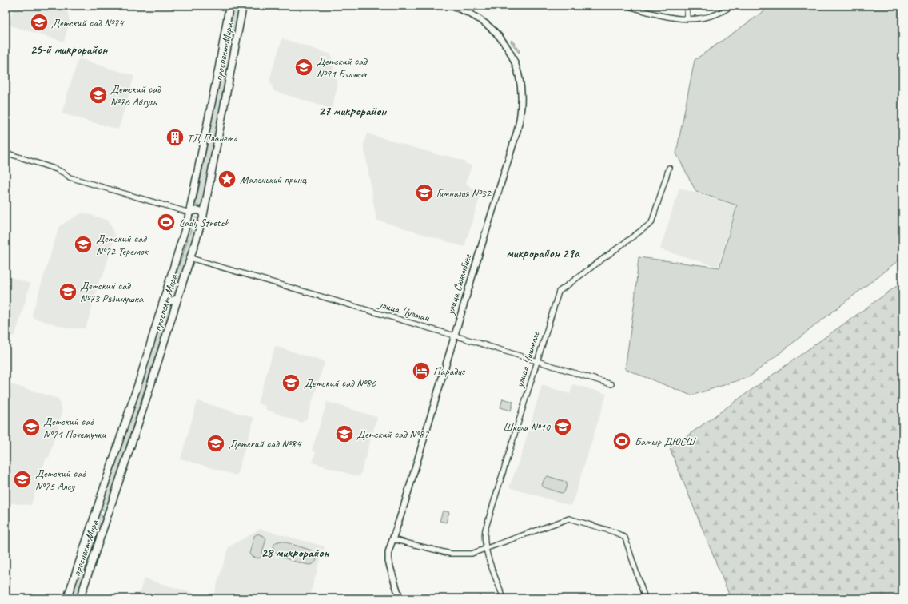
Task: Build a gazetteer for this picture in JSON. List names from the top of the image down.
{
  "streets": {
    "main road": ["проспект Мира"],
    "street": ["улица Сююмбике", "улица Чулман", "улица Чишмале"]
  },
  "crossings": [
    ["проспект Мира", "улица Чулман"],
    ["улица Сююмбике", "улица Чулман"],
    ["улица Чулман", "улица Чишмале"]
  ],
  "districts": [
    "25-й микрорайон",
    "27 микрорайон",
    "микрорайон 29а",
    "28 микрорайон"
  ],
  "places": {
    "school or university": [
      "Детский сад №74",
      "Детский сад №91 Бэлэкэч",
      "Детский сад №76 Айгуль",
      "Гимназия №32",
      "Детский сад №72 Теремок",
      "Детский сад №73 Рябинушка",
      "Детский сад №86",
      "Школа №10",
      "Детский сад №71 Почемучки",
      "Детский сад №87",
      "Детский сад №84",
      "Детский сад №75 Алсу"
    ],
    "building": ["ТД Планета"],
    "place": ["Маленький принц"],
    "sports": ["Lady Stretch", "Батыр ДЮСШ"],
    "hotel": ["Парадиз"]
  }
}
